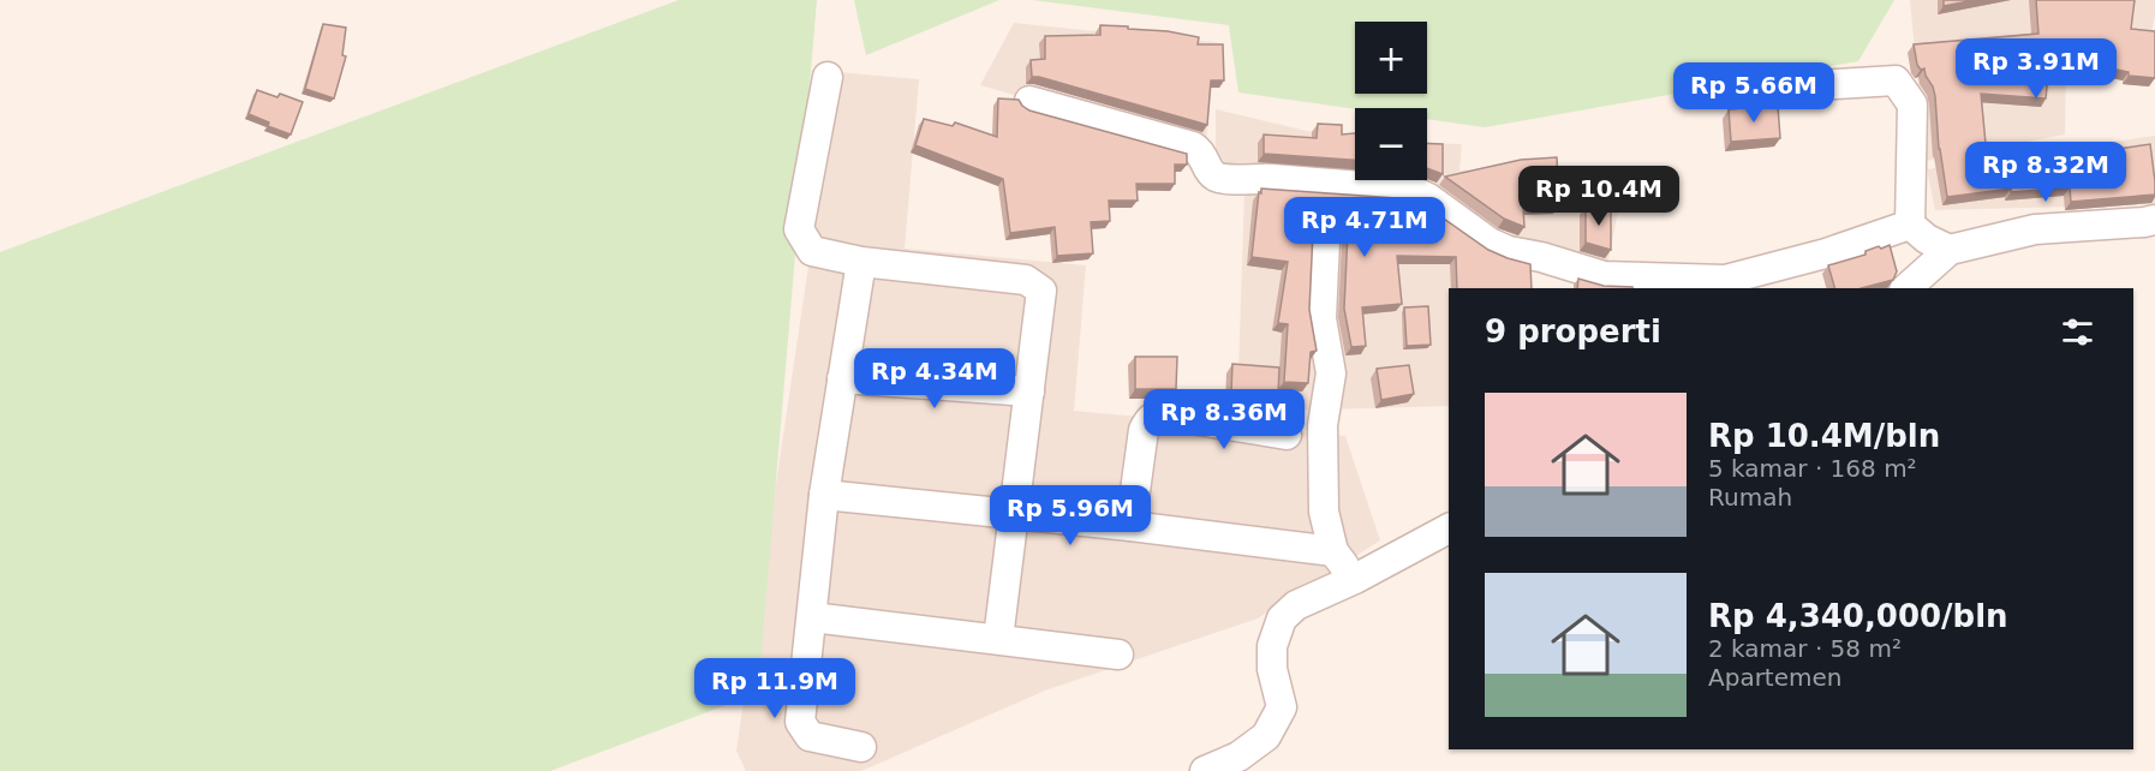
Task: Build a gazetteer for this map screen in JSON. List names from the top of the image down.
{
  "page": {
    "map_buttons": ["+", "−"],
    "price": [
      "Rp 3.91M",
      "Rp 5.66M",
      "Rp 8.32M",
      "Rp 10.4M",
      "Rp 4.71M",
      "Rp 4.34M",
      "Rp 8.36M",
      "Rp 5.96M",
      "Rp 11.9M"
    ],
    "heading": "9 properti",
    "list": [
      {
        "name": "Rp 10.4M/bln",
        "note": "5 kamar · 168 m² · Rumah"
      },
      {
        "name": "Rp 4,340,000/bln",
        "note": "2 kamar · 58 m² · Apartemen"
      }
    ]
  }
}
